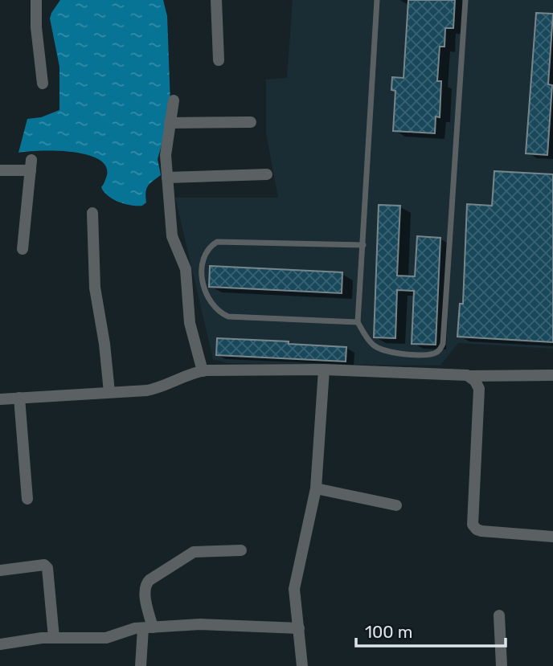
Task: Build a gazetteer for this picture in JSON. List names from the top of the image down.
{
  "scale_bar": "100 m"
}
